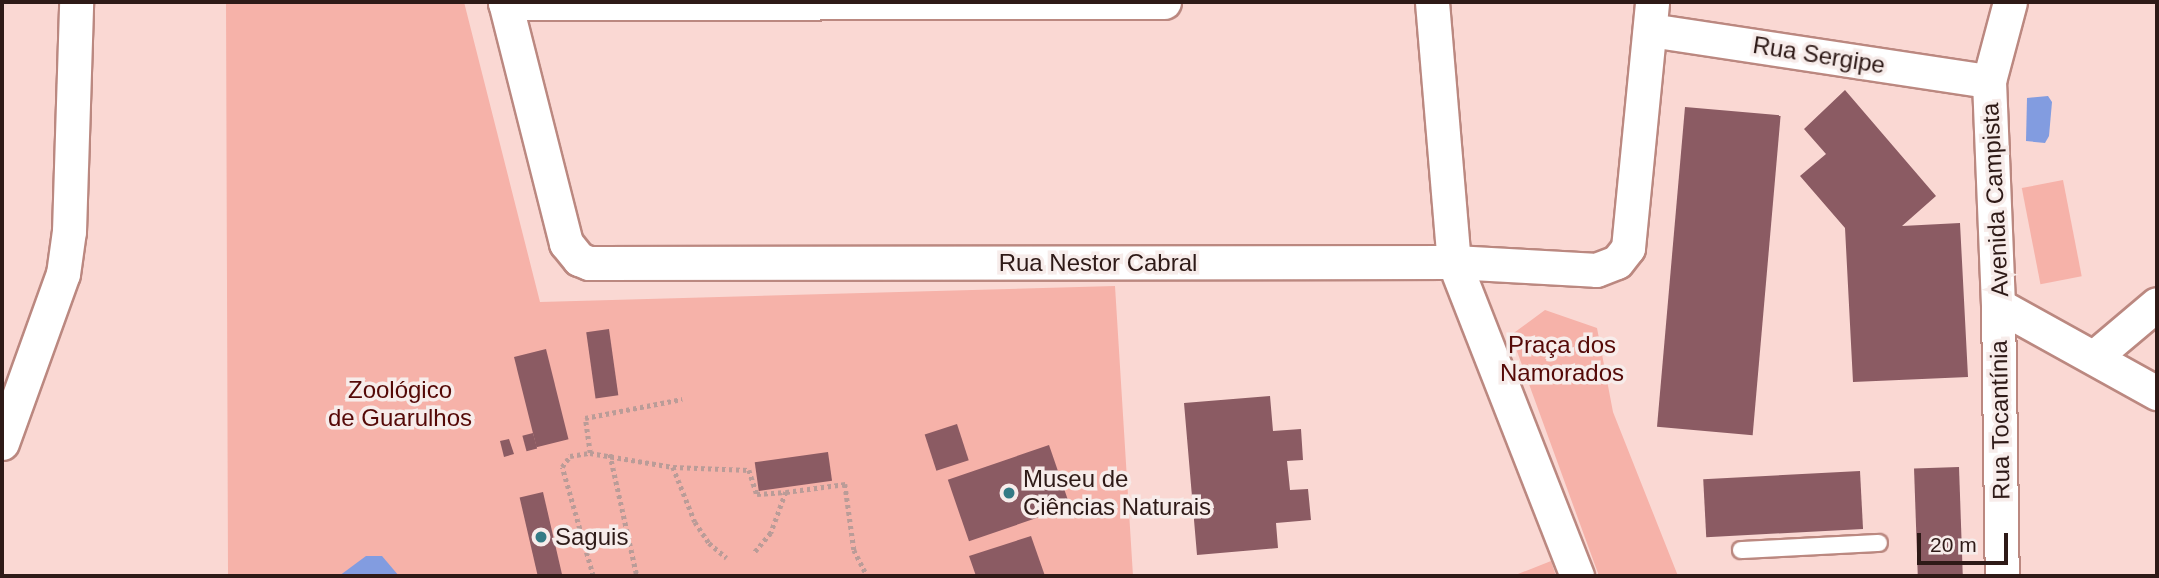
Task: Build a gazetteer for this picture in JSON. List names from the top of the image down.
{
  "streets": {
    "street": [
      "Rua Sergipe",
      "Avenida Campista",
      "Rua Nestor Cabral",
      "Rua Tocantínia"
    ]
  },
  "crossings": [
    ["Rua Sergipe", "Avenida Campista"],
    ["Rua Sergipe", "Rua Nestor Cabral"],
    ["Avenida Campista", "Rua Tocantínia"]
  ],
  "parks": ["Praça dos Namorados", "Zoológico de Guarulhos"],
  "places": ["Museu de Ciências Naturais", "Saguis"],
  "scale_bar": "20 m"
}
